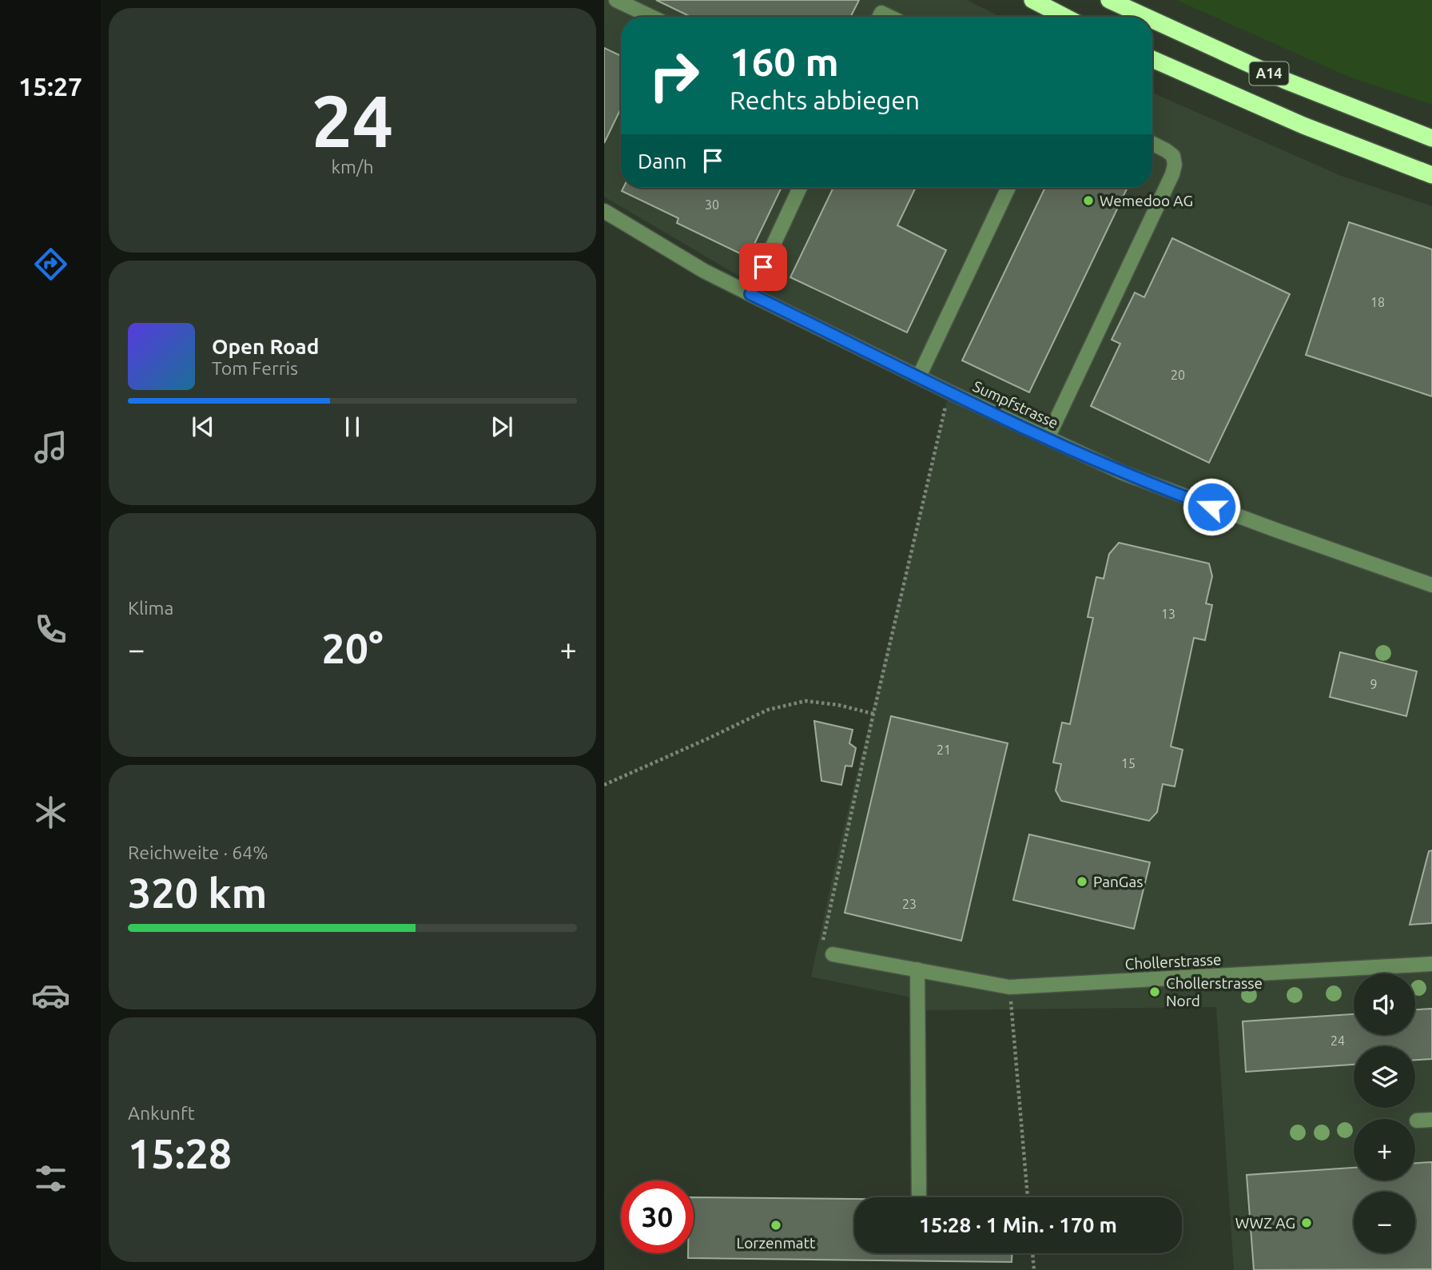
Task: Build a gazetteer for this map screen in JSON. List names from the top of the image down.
{
  "streets": {
    "highway": ["A14"],
    "street": ["Sumpfstrasse", "Chollerstrasse"]
  },
  "places": [
    "Wemedoo AG",
    "PanGas",
    "Chollerstrasse Nord",
    "WWZ AG",
    "Lorzenmatt"
  ],
  "house_numbers": [
    "30",
    "18",
    "20",
    "13",
    "9",
    "21",
    "15",
    "23",
    "24"
  ],
  "page": {
    "tabs": "15:27",
    "tile": [
      ["24", "km/h"],
      "Klima",
      ["Reichweite · 64%", "320 km"],
      ["Ankunft", "15:28"]
    ],
    "turn": ["160 m", "Rechts abbiegen"],
    "then": "Dann",
    "song": ["Open Road", "Tom Ferris"],
    "heat": ["−", "20°", "+"],
    "map_buttons": ["+", "−"],
    "limit": "30",
    "trip": "15:28 · 1 Min. · 170 m"
  }
}
